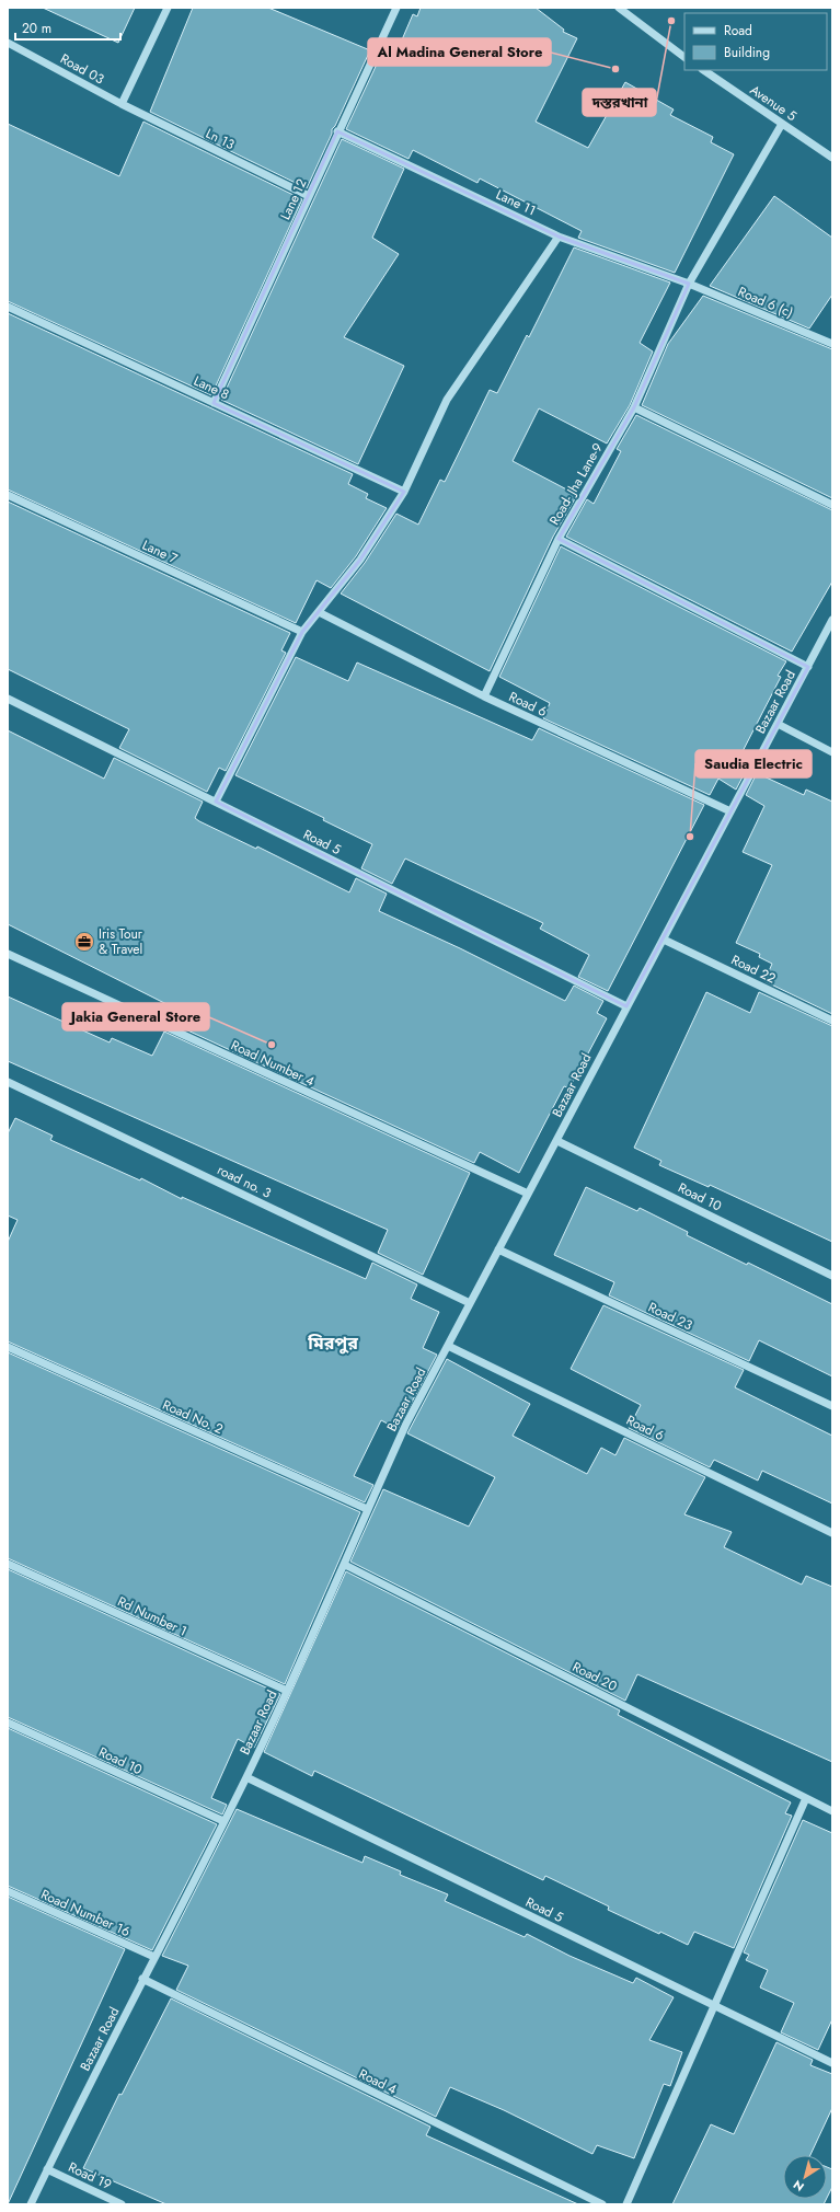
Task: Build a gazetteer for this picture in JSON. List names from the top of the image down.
{
  "streets": {
    "street": [
      "Road 03",
      "Avenue 5",
      "Ln 13",
      "Lane 12",
      "Lane 11",
      "Road 6 (c)",
      "Lane 8",
      "Road- Jha Lane-9",
      "Lane 7",
      "Bazaar Road",
      "Road 6",
      "Road 5",
      "Road 22",
      "Road Number 4",
      "road no. 3",
      "Road 10",
      "Road 23",
      "Road No. 2",
      "Rd Number 1",
      "Road 20",
      "Road Number 16",
      "Road 4",
      "Road 19"
    ]
  },
  "crossings": [
    ["Road 03", "Ln 13"],
    ["Avenue 5", "Road- Jha Lane-9"],
    ["Ln 13", "Lane 12"],
    ["Lane 12", "Lane 11"],
    ["Lane 12", "Lane 8"],
    ["Lane 11", "Road 6 (c)"],
    ["Lane 11", "Road- Jha Lane-9"],
    ["Road 6 (c)", "Road- Jha Lane-9"],
    ["Road- Jha Lane-9", "Road 6"],
    ["Bazaar Road", "Road 6"],
    ["Bazaar Road", "Road 5"],
    ["Bazaar Road", "Road 22"],
    ["Bazaar Road", "Road Number 4"],
    ["Bazaar Road", "road no. 3"],
    ["Bazaar Road", "Road 10"],
    ["Bazaar Road", "Road 23"],
    ["Bazaar Road", "Road No. 2"],
    ["Bazaar Road", "Rd Number 1"],
    ["Bazaar Road", "Road 20"],
    ["Bazaar Road", "Road Number 16"],
    ["Bazaar Road", "Road 4"],
    ["Bazaar Road", "Road 19"]
  ],
  "districts": ["মিরপুর"],
  "places": {
    "other": [
      "দস্তরখানা",
      "Al Madina General Store",
      "Saudia Electric",
      "Jakia General Store"
    ],
    "office": ["Iris Tour & Travel"]
  },
  "legend": ["Road", "Building"],
  "scale_bar": "20 m",
  "north": "bottom left"
}
